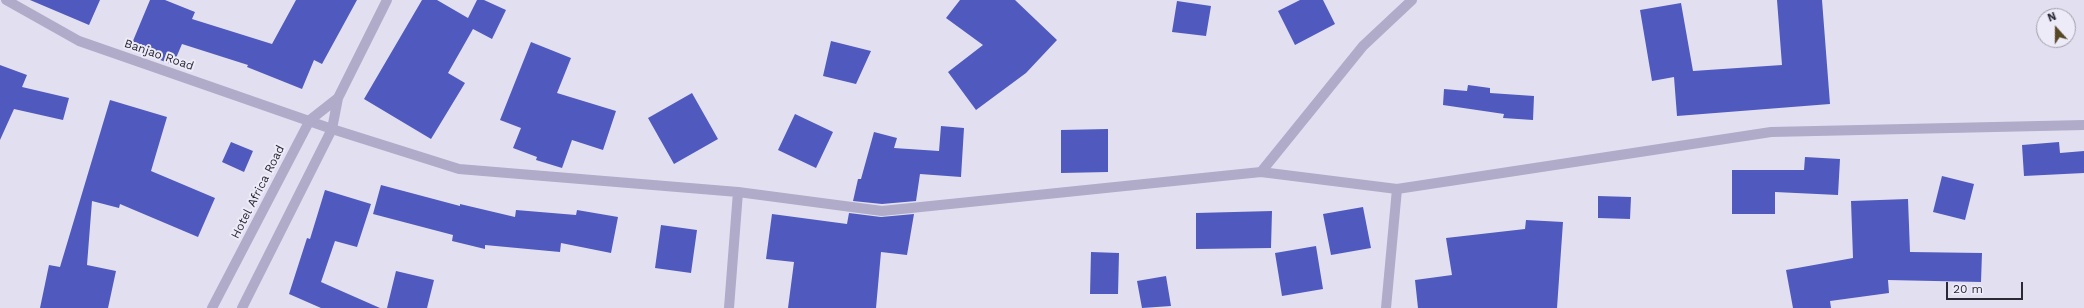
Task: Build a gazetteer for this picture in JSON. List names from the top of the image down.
{
  "streets": {
    "street": ["Banjao Road", "Hotel Africa Road"]
  },
  "crossings": [
    ["Banjao Road", "Hotel Africa Road"]
  ],
  "scale_bar": "20 m",
  "north": "top"
}
